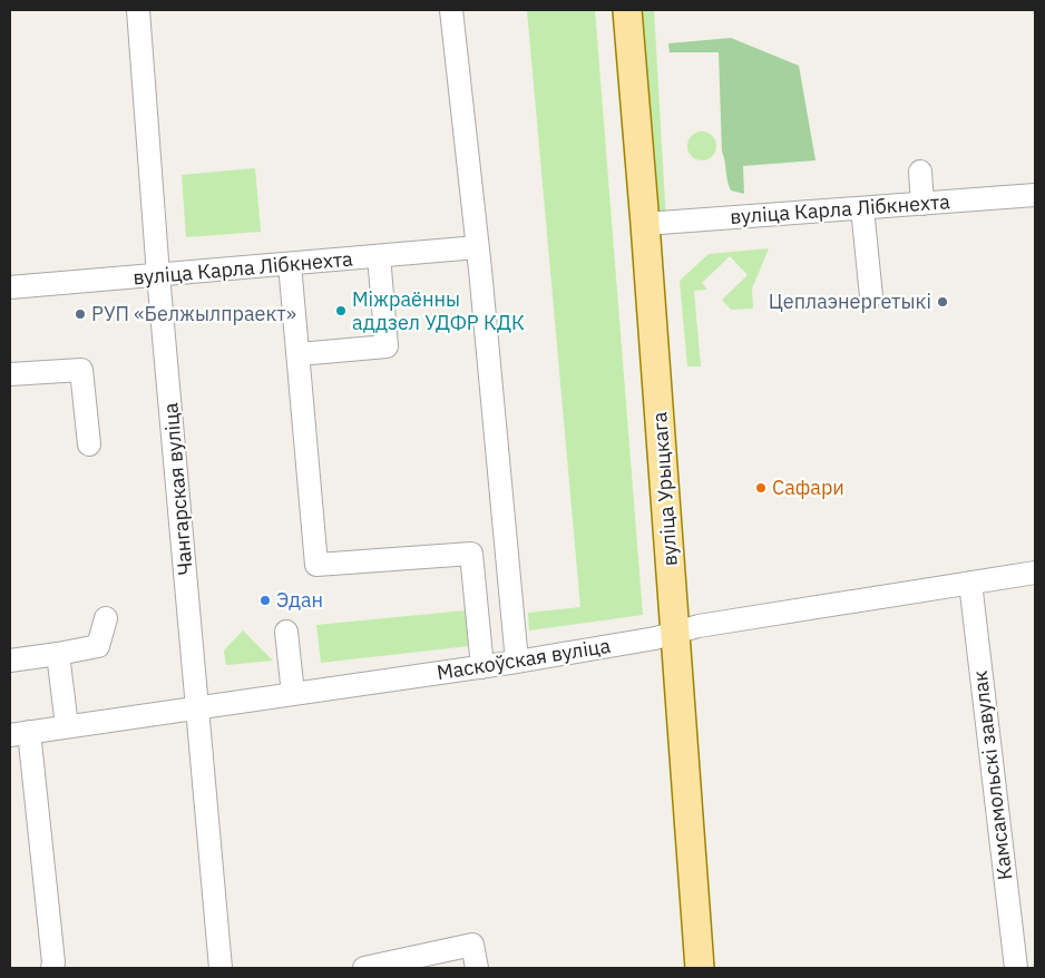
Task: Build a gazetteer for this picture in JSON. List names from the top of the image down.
{
  "streets": {
    "main road": ["вуліца Урыцкага"],
    "street": [
      "вуліца Карла Лібкнехта",
      "Чангарская вуліца",
      "Маскоўская вуліца",
      "Камсамольскі завулак"
    ]
  },
  "crossings": [
    ["вуліца Карла Лібкнехта", "Чангарская вуліца"],
    ["вуліца Карла Лібкнехта", "вуліца Урыцкага"],
    ["Чангарская вуліца", "Маскоўская вуліца"],
    ["вуліца Урыцкага", "Маскоўская вуліца"],
    ["Маскоўская вуліца", "Камсамольскі завулак"]
  ],
  "places": [
    "Цеплаэнергетыкі",
    "Міжраённы аддзел УДФР КДК",
    "РУП «Белжылпраект»",
    "Сафари",
    "Эдан"
  ]
}
